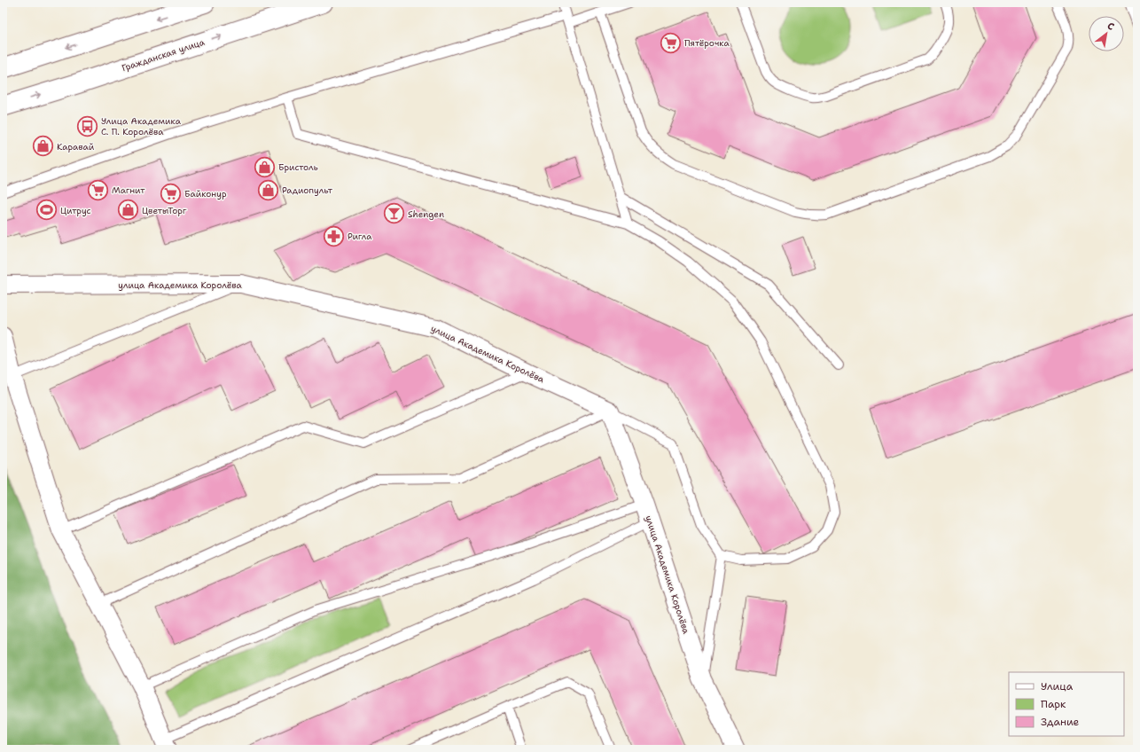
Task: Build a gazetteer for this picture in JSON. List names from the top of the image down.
{
  "streets": {
    "main road": ["Гражданская улица"],
    "street": ["улица Академика Королёва"]
  },
  "places": {
    "supermarket": ["Пятёрочка", "Магнит", "Байконур"],
    "bus stop": ["Улица Академика С. П. Королёва"],
    "shop": [
      "Каравай",
      "Бристоль",
      "Радиопульт",
      "ЦветыТорг"
    ],
    "sports": ["Цитрус"],
    "bar": ["Shengen"],
    "pharmacy": ["Ригла"]
  },
  "legend": ["Улица", "Парк", "Здание"],
  "north": "top right"
}
